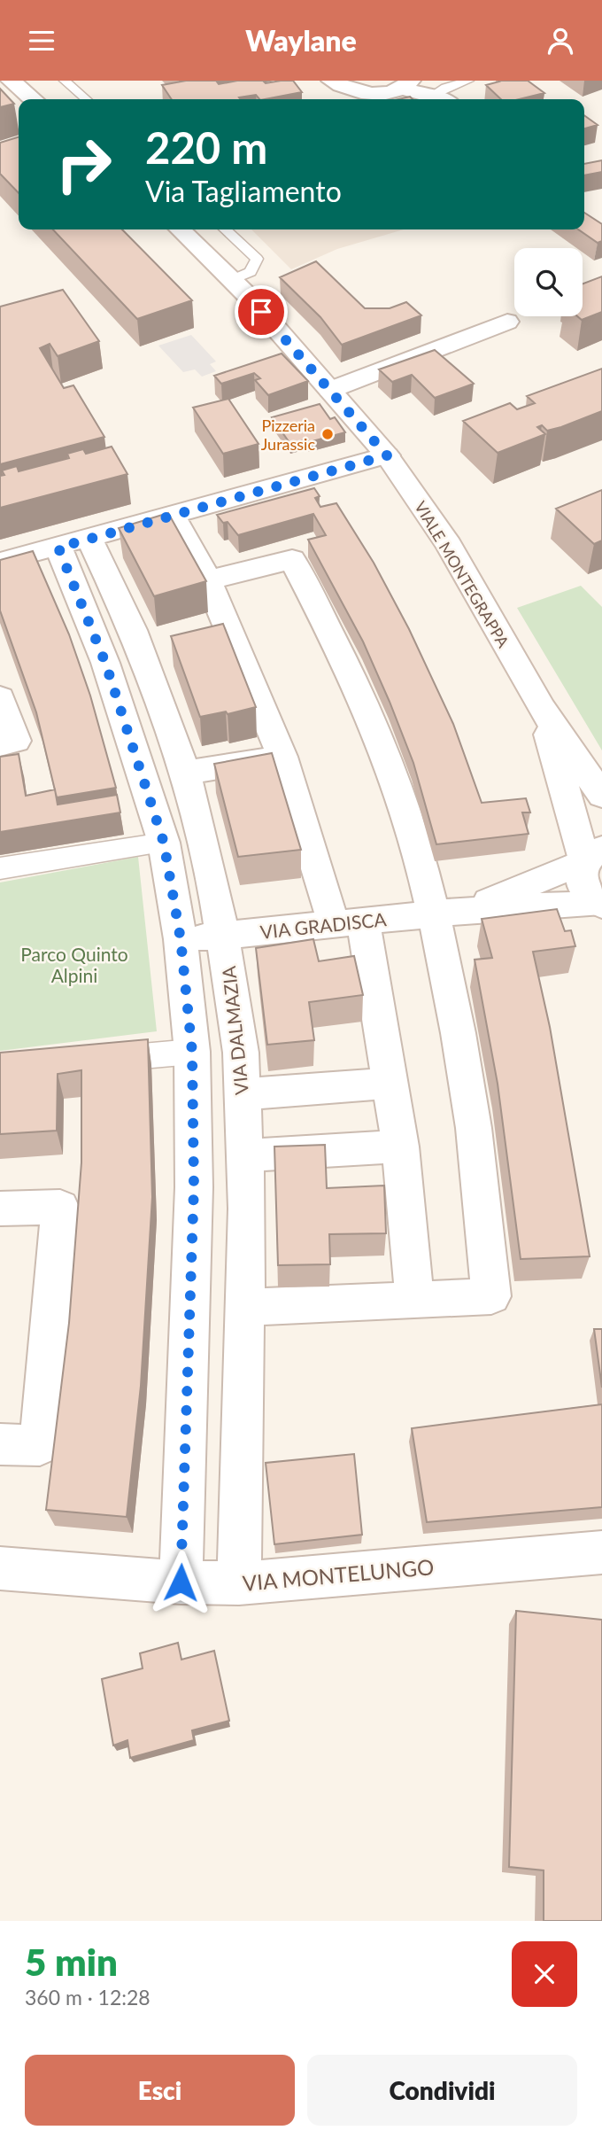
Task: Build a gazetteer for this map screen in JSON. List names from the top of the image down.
{
  "streets": {
    "street": [
      "VIALE MONTEGRAPPA",
      "VIA GRADISCA",
      "VIA DALMAZIA",
      "VIA MONTELUNGO"
    ]
  },
  "crossings": [
    ["VIALE MONTEGRAPPA", "VIA GRADISCA"],
    ["VIA GRADISCA", "VIA DALMAZIA"],
    ["VIA DALMAZIA", "VIA MONTELUNGO"]
  ],
  "parks": ["Parco Quinto Alpini"],
  "places": ["Pizzeria Jurassic"],
  "page": {
    "header": "Waylane",
    "turn": ["220 m", "Via Tagliamento"],
    "heading": ["5 min", "360 m · 12:28"],
    "buttons": ["Esci", "Condividi"]
  }
}
